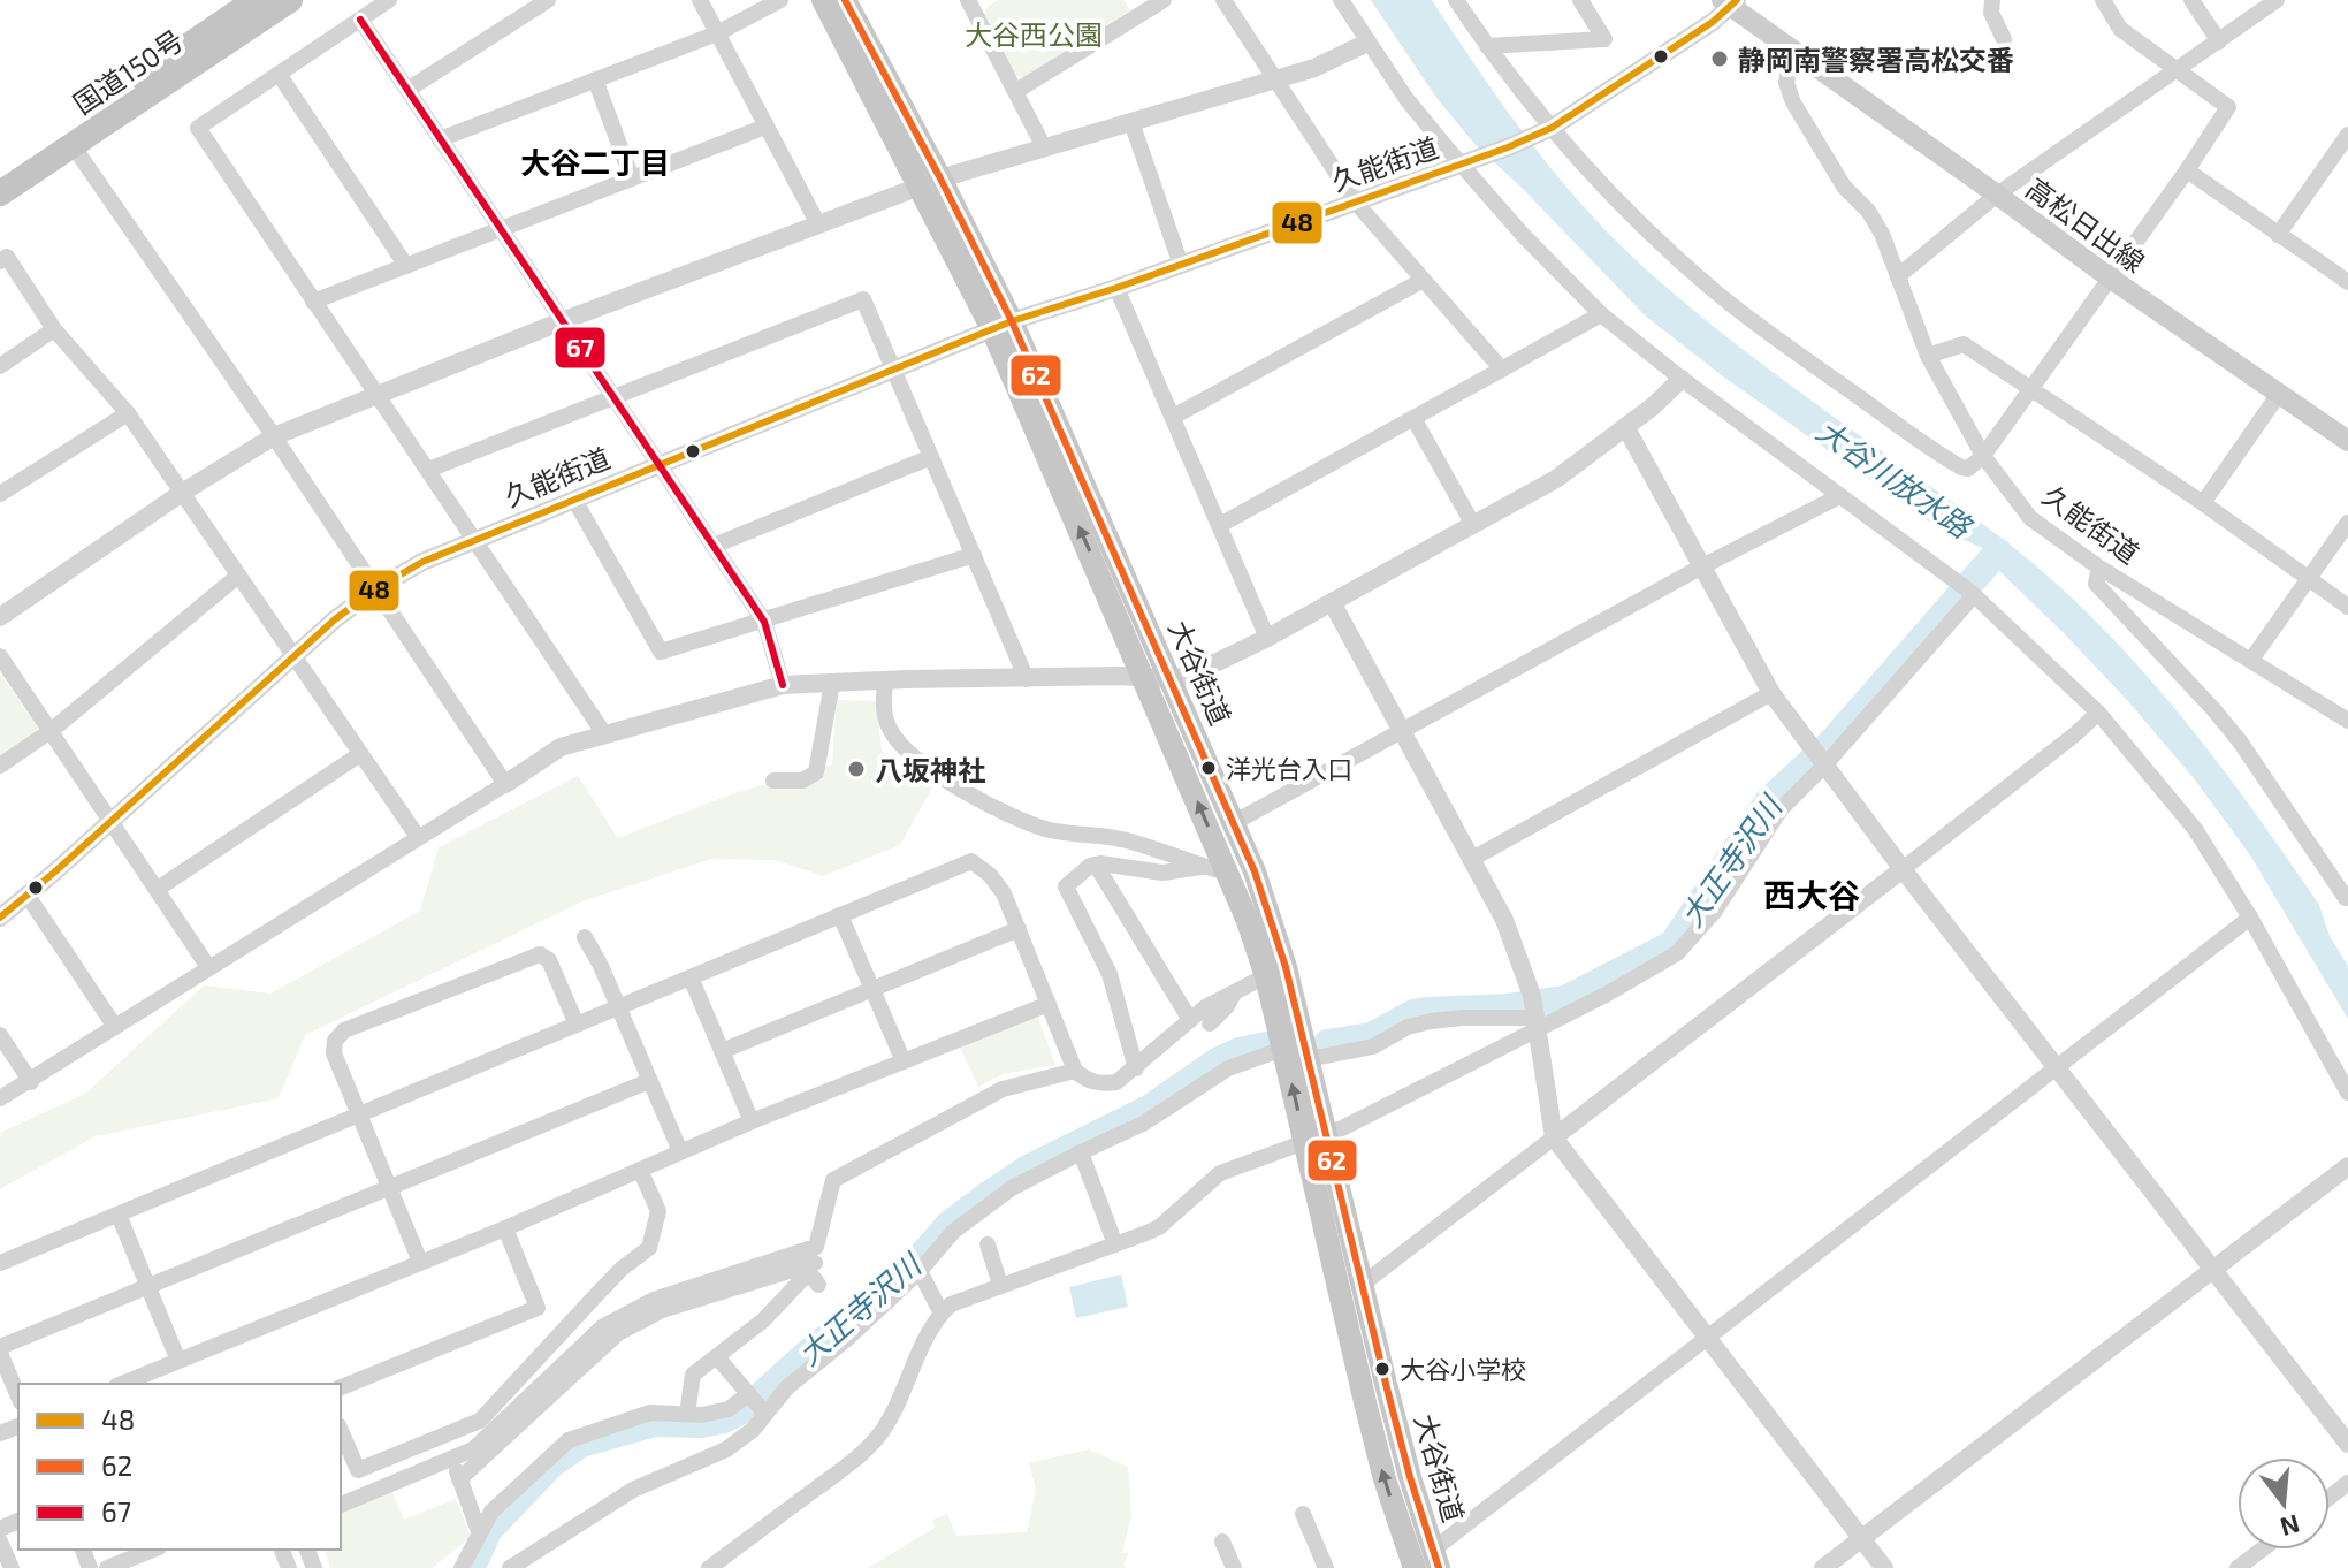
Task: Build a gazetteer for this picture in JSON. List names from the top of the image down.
{
  "streets": {
    "highway": ["国道150号"],
    "main road": ["久能街道", "高松日出線", "大谷街道"]
  },
  "crossings": [
    ["久能街道", "高松日出線"],
    ["久能街道", "大谷街道"]
  ],
  "districts": ["大谷二丁目", "西大谷"],
  "water": ["大谷川放水路", "大正寺沢川"],
  "parks": ["大谷西公園"],
  "places": [
    "静岡南警察署高松交番",
    "洋光台入口",
    "八坂神社",
    "大谷小学校"
  ],
  "lines": ["transit line 48", "transit line 62", "transit line 67"],
  "legend": ["48", "62", "67"],
  "north": "bottom"
}
